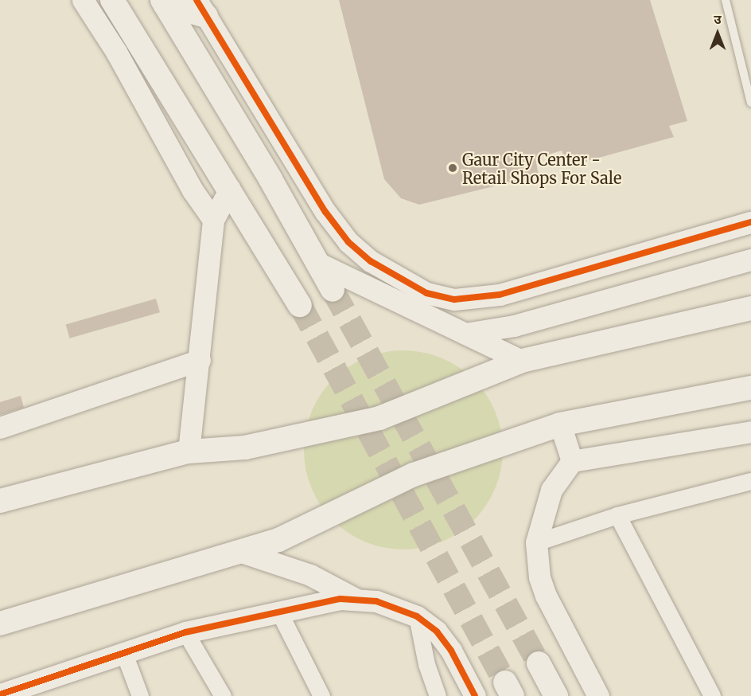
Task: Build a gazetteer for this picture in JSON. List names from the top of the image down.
{
  "places": ["Gaur City Center - Retail Shops For Sale"],
  "north": "top"
}
